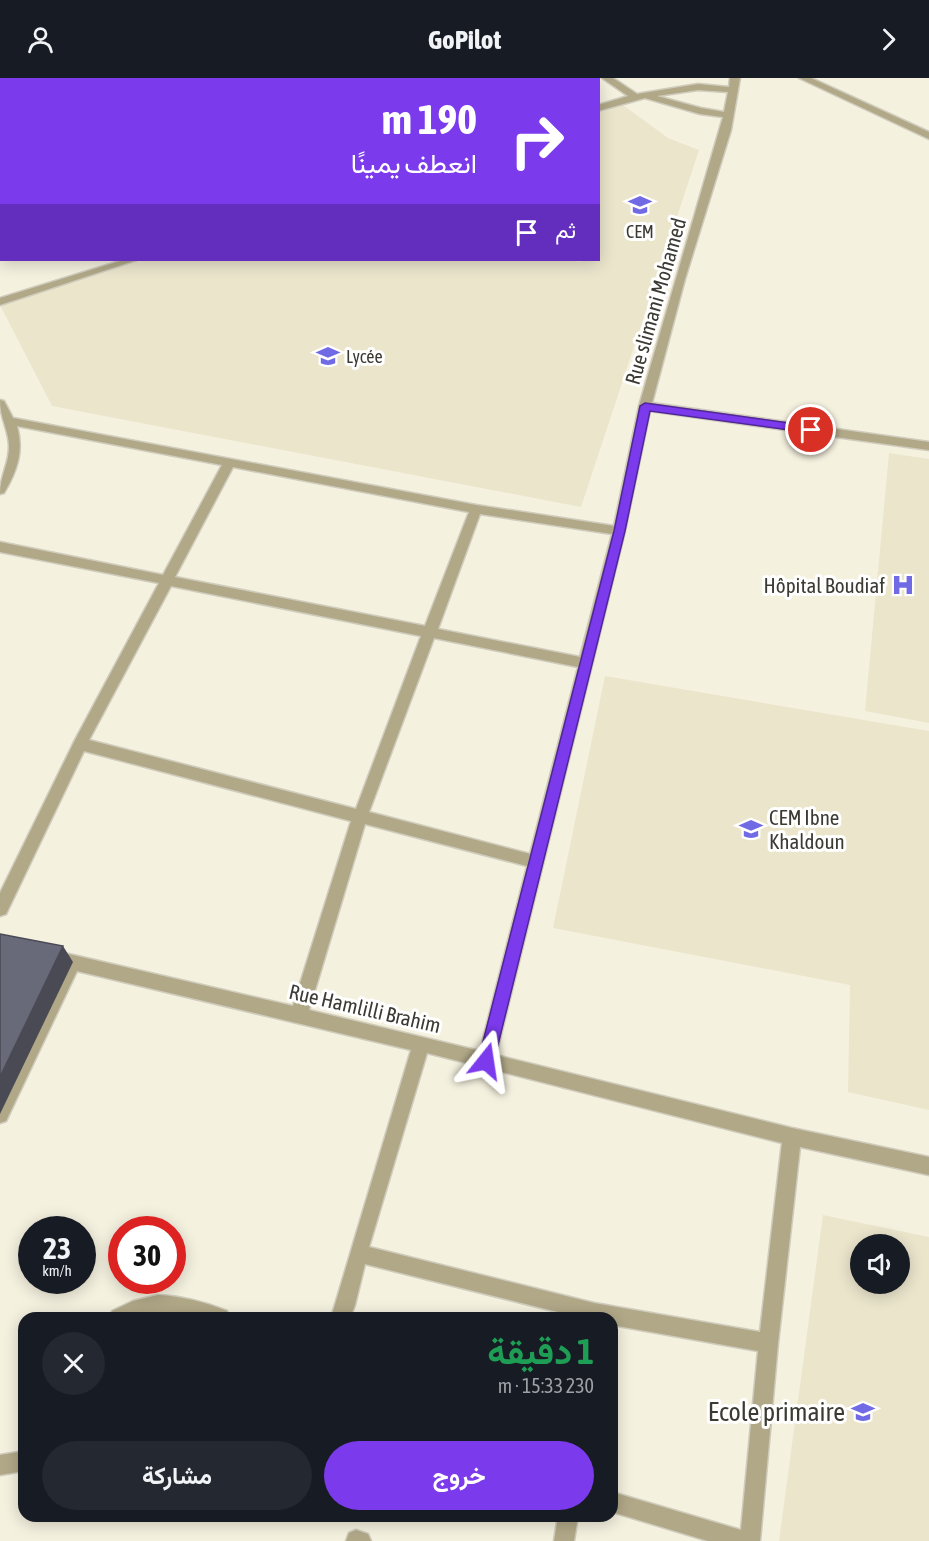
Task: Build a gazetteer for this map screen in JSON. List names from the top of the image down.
{
  "streets": {
    "street": ["Rue slimani Mohamed", "Rue Hamlilli Brahim"]
  },
  "crossings": [
    ["Rue slimani Mohamed", "Rue Hamlilli Brahim"]
  ],
  "places": {
    "school or university": [
      "CEM",
      "Lycée",
      "CEM Ibne Khaldoun",
      "Ecole primaire"
    ],
    "hospital": ["Hôpital Boudiaf"]
  },
  "page": {
    "header": "GoPilot",
    "turn": ["190 m", "انعطف يمينًا"],
    "then": "ثم",
    "speed": "23 km/h",
    "limit": "30",
    "heading": ["1 دقيقة", "230 m · 15:33"],
    "buttons": ["خروج", "مشاركة"]
  }
}
